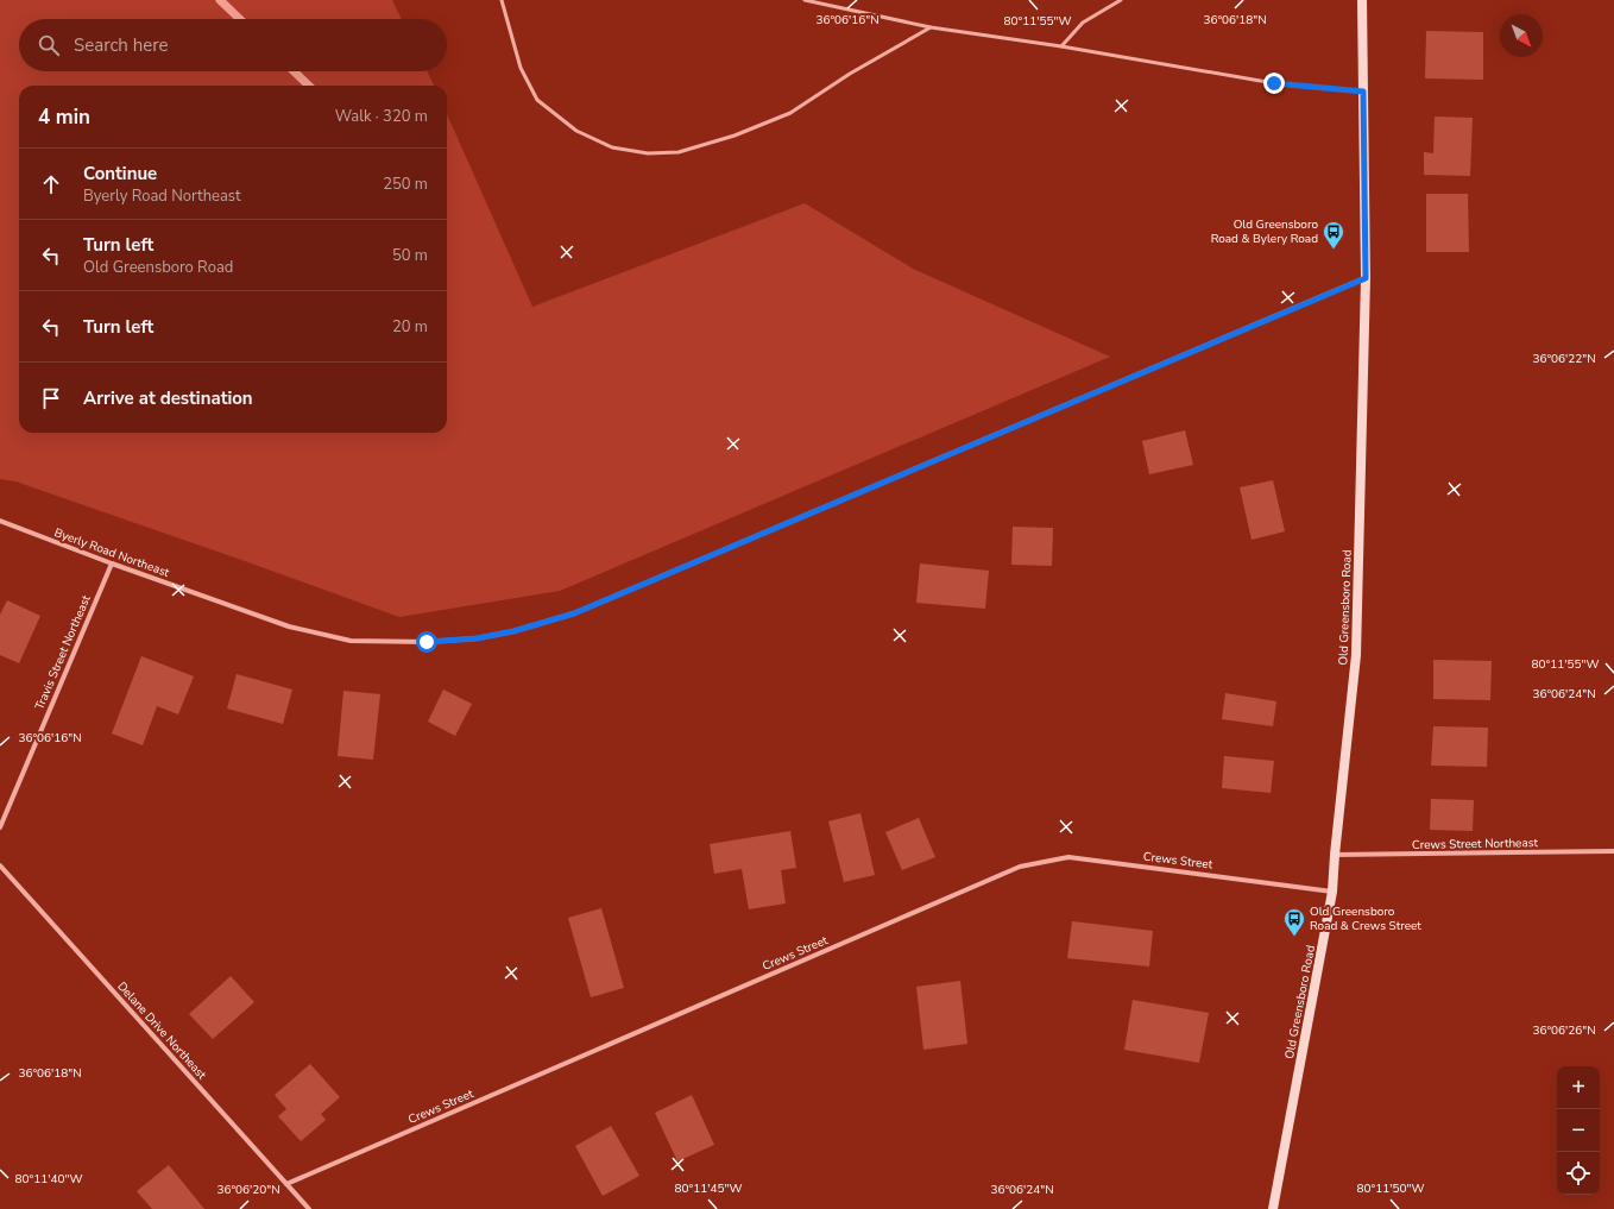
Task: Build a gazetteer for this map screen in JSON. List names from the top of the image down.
{
  "streets": {
    "street": [
      "Byerly Road Northeast",
      "Old Greensboro Road",
      "Travis Street Northeast",
      "Crews Street Northeast",
      "Crews Street",
      "Delane Drive Northeast"
    ]
  },
  "crossings": [
    ["Byerly Road Northeast", "Old Greensboro Road"],
    ["Byerly Road Northeast", "Travis Street Northeast"],
    ["Old Greensboro Road", "Crews Street Northeast"],
    ["Old Greensboro Road", "Crews Street"],
    ["Crews Street", "Delane Drive Northeast"]
  ],
  "places": {
    "bus stop": ["Old Greensboro Road & Bylery Road", "Old Greensboro Road & Crews Street"]
  },
  "north": "bottom right",
  "page": {
    "search": "Search here",
    "heading": ["4 min", "Walk · 320 m"],
    "list": [
      ["Continue", "Byerly Road Northeast", "250 m"],
      ["Turn left", "Old Greensboro Road", "50 m"],
      ["Turn left", "20 m"],
      "Arrive at destination"
    ],
    "map_buttons": ["+", "−"]
  },
  "coordinates": [
    "36°06'16\"N",
    "36°06'18\"N",
    "80°11'55\"W",
    "36°06'22\"N",
    "36°06'24\"N",
    "36°06'26\"N",
    "80°11'40\"W",
    "80°11'45\"W",
    "80°11'50\"W",
    "36°06'20\"N"
  ]
}
